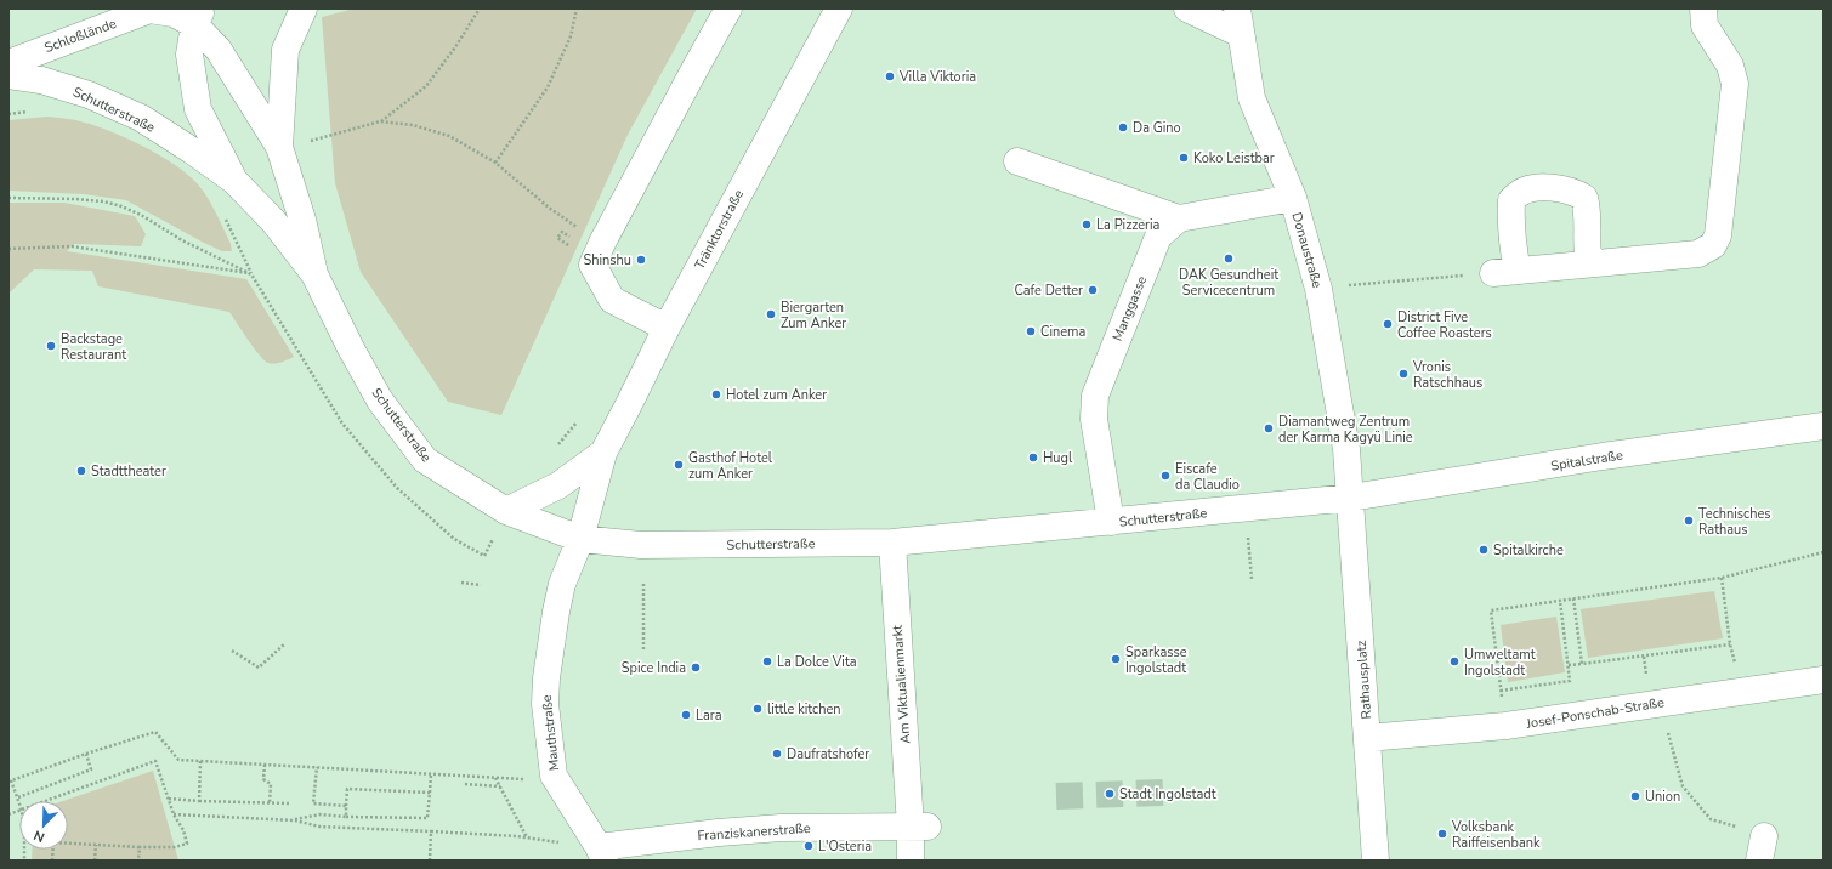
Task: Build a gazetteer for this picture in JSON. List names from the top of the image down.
{
  "streets": {
    "street": [
      "Schloßlände",
      "Schutterstraße",
      "Tränktorstraße",
      "Donaustraße",
      "Manggasse",
      "Spitalstraße",
      "Rathausplatz",
      "Am Viktualienmarkt",
      "Josef-Ponschab-Straße",
      "Mauthstraße",
      "Franziskanerstraße"
    ]
  },
  "crossings": [
    ["Schloßlände", "Schutterstraße"],
    ["Schutterstraße", "Tränktorstraße"],
    ["Schutterstraße", "Donaustraße"],
    ["Schutterstraße", "Manggasse"],
    ["Schutterstraße", "Spitalstraße"],
    ["Schutterstraße", "Rathausplatz"],
    ["Schutterstraße", "Am Viktualienmarkt"],
    ["Schutterstraße", "Mauthstraße"],
    ["Tränktorstraße", "Mauthstraße"],
    ["Donaustraße", "Spitalstraße"],
    ["Donaustraße", "Rathausplatz"],
    ["Spitalstraße", "Rathausplatz"],
    ["Rathausplatz", "Josef-Ponschab-Straße"],
    ["Am Viktualienmarkt", "Franziskanerstraße"],
    ["Mauthstraße", "Franziskanerstraße"]
  ],
  "places": [
    "Villa Viktoria",
    "Da Gino",
    "Koko Leistbar",
    "La Pizzeria",
    "DAK Gesundheit Servicecentrum",
    "Shinshu",
    "Cafe Detter",
    "Biergarten Zum Anker",
    "District Five Coffee Roasters",
    "Cinema",
    "Backstage Restaurant",
    "Vronis Ratschhaus",
    "Hotel zum Anker",
    "Diamantweg Zentrum der Karma Kagyü Linie",
    "Hugl",
    "Gasthof Hotel zum Anker",
    "Stadttheater",
    "Eiscafe da Claudio",
    "Technisches Rathaus",
    "Spitalkirche",
    "Sparkasse Ingolstadt",
    "La Dolce Vita",
    "Umweltamt Ingolstadt",
    "Spice India",
    "little kitchen",
    "Lara",
    "Daufratshofer",
    "Stadt Ingolstadt",
    "Union",
    "Volksbank Raiffeisenbank",
    "L'Osteria"
  ],
  "north": "bottom left"
}
